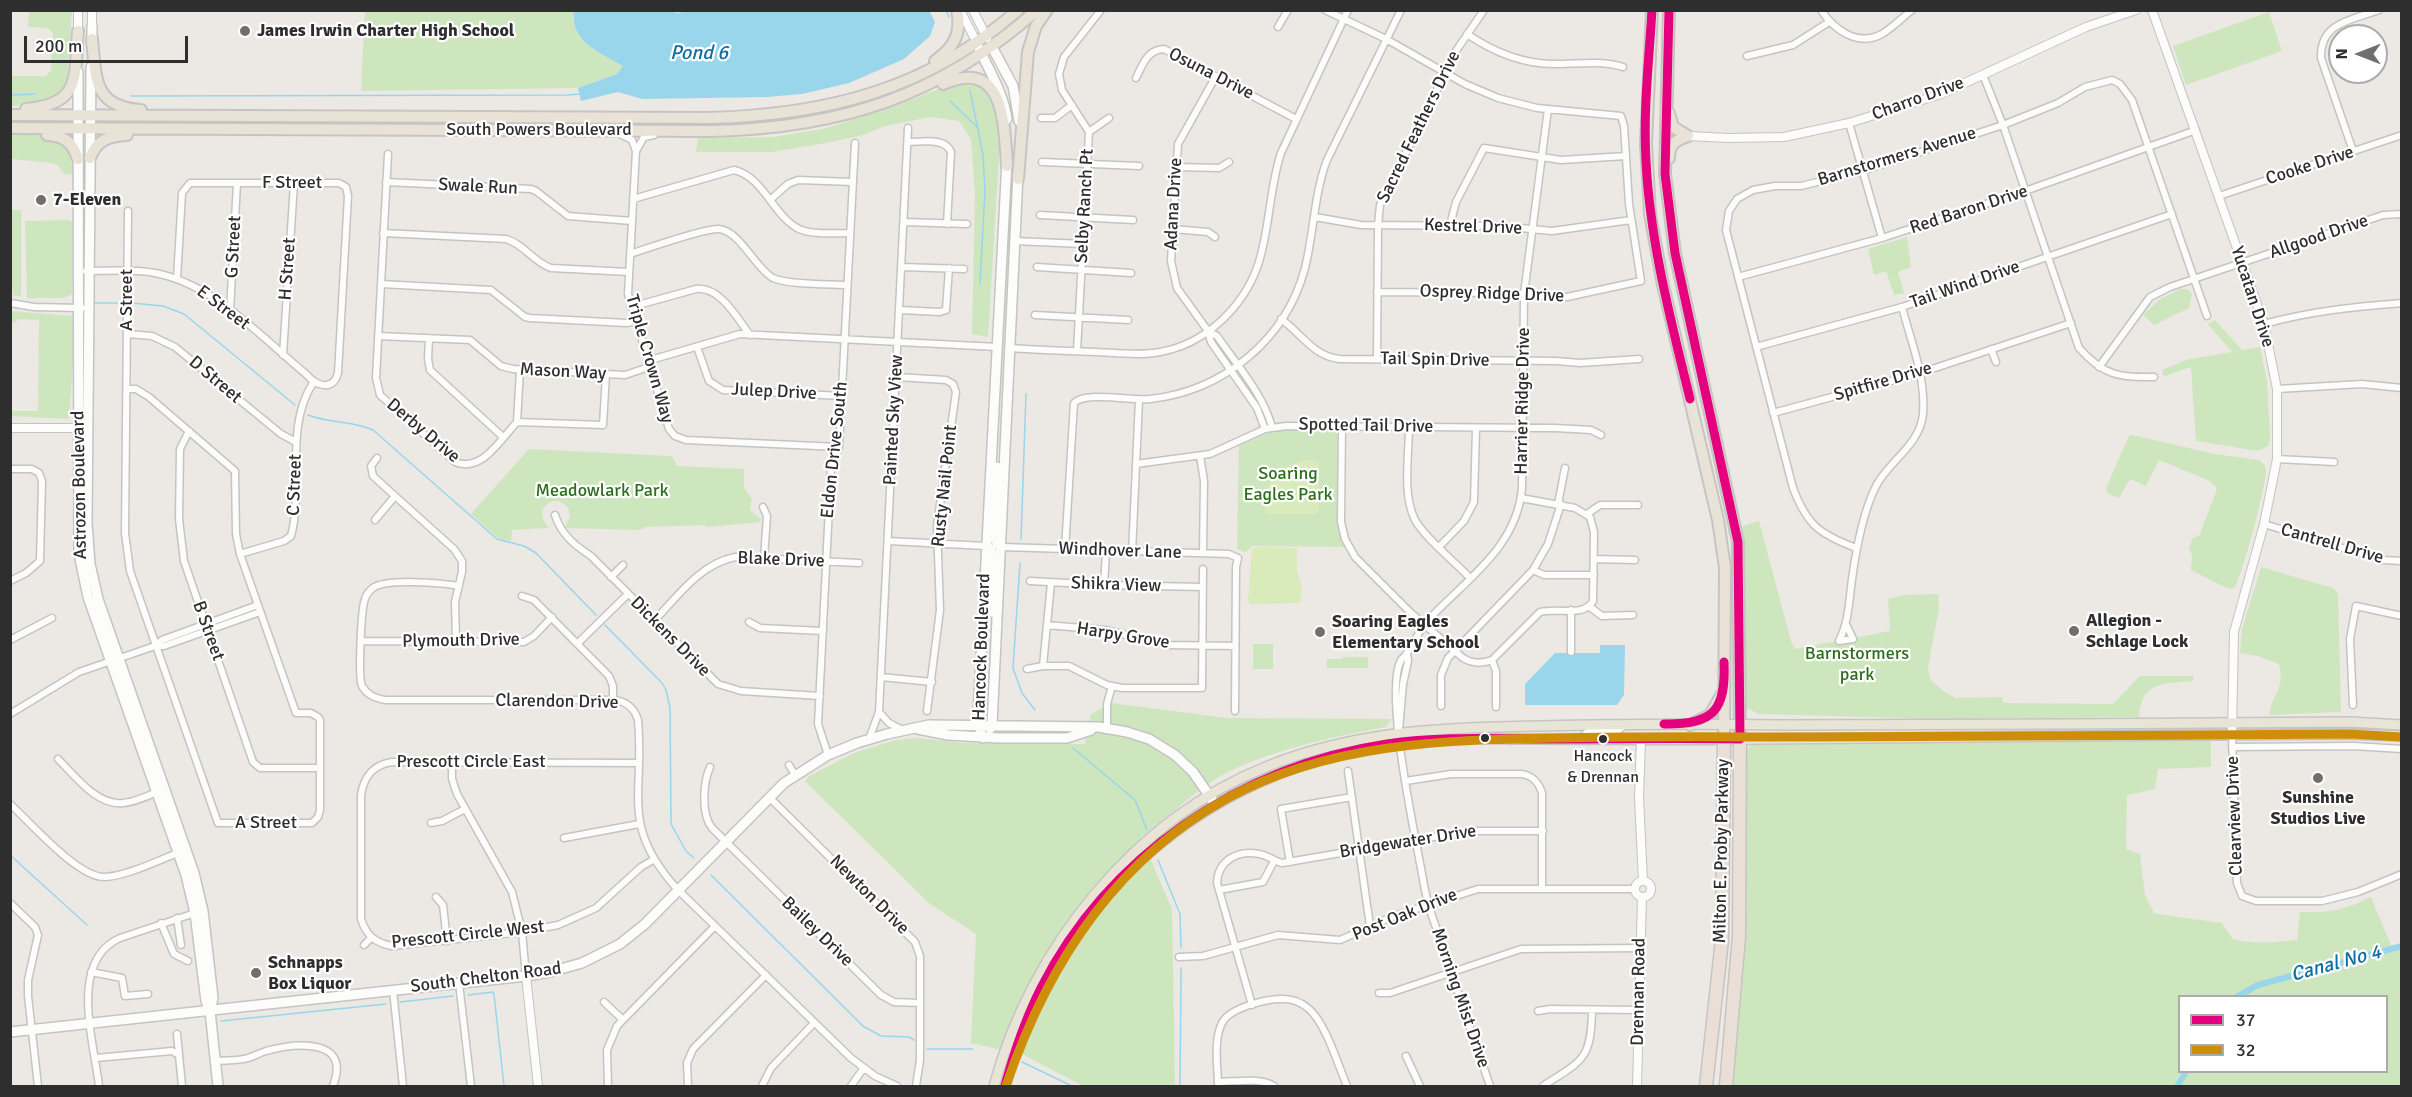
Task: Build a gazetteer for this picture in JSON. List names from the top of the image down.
{
  "streets": {
    "highway": ["South Powers Boulevard", "Milton E. Proby Parkway"],
    "main road": ["Astrozon Boulevard", "Hancock Boulevard", "South Chelton Road"],
    "street": [
      "Osuna Drive",
      "Charro Drive",
      "Sacred Feathers Drive",
      "Barnstormers Avenue",
      "Cooke Drive",
      "F Street",
      "Swale Run",
      "Adana Drive",
      "Selby Ranch Pt",
      "Red Baron Drive",
      "Kestrel Drive",
      "Allgood Drive",
      "G Street",
      "H Street",
      "Tail Wind Drive",
      "Osprey Ridge Drive",
      "Yucatan Drive",
      "A Street",
      "E Street",
      "Triple Crown Way",
      "Tail Spin Drive",
      "Mason Way",
      "D Street",
      "Spitfire Drive",
      "Julep Drive",
      "Harrier Ridge Drive",
      "Painted Sky View",
      "Spotted Tail Drive",
      "Derby Drive",
      "Eldon Drive South",
      "C Street",
      "Rusty Nail Point",
      "Cantrell Drive",
      "Windhover Lane",
      "Blake Drive",
      "Shikra View",
      "B Street",
      "Harpy Grove",
      "Dickens Drive",
      "Plymouth Drive",
      "Clarendon Drive",
      "Prescott Circle East",
      "Clearview Drive",
      "Bridgewater Drive",
      "Newton Drive",
      "Post Oak Drive",
      "Bailey Drive",
      "Prescott Circle West",
      "Drennan Road",
      "Morning Mist Drive"
    ]
  },
  "crossings": [
    ["Osuna Drive", "Adana Drive"],
    ["Sacred Feathers Drive", "Kestrel Drive"],
    ["Sacred Feathers Drive", "Osprey Ridge Drive"],
    ["Sacred Feathers Drive", "Tail Spin Drive"],
    ["South Powers Boulevard", "Astrozon Boulevard"],
    ["South Powers Boulevard", "Hancock Boulevard"],
    ["Barnstormers Avenue", "Red Baron Drive"],
    ["Barnstormers Avenue", "Allgood Drive"],
    ["Barnstormers Avenue", "Tail Wind Drive"],
    ["Barnstormers Avenue", "Spitfire Drive"],
    ["Cooke Drive", "Yucatan Drive"],
    ["F Street", "G Street"],
    ["F Street", "H Street"],
    ["F Street", "E Street"],
    ["F Street", "C Street"],
    ["Swale Run", "Triple Crown Way"],
    ["Swale Run", "Derby Drive"],
    ["Red Baron Drive", "Yucatan Drive"],
    ["Kestrel Drive", "Osprey Ridge Drive"],
    ["Kestrel Drive", "Harrier Ridge Drive"],
    ["Allgood Drive", "Yucatan Drive"],
    ["G Street", "E Street"],
    ["H Street", "E Street"],
    ["Osprey Ridge Drive", "Harrier Ridge Drive"],
    ["Yucatan Drive", "Cantrell Drive"],
    ["Yucatan Drive", "Clearview Drive"],
    ["A Street", "E Street"],
    ["A Street", "D Street"],
    ["A Street", "C Street"],
    ["A Street", "B Street"],
    ["E Street", "Astrozon Boulevard"],
    ["E Street", "C Street"],
    ["Triple Crown Way", "Mason Way"],
    ["Triple Crown Way", "Eldon Drive South"],
    ["Tail Spin Drive", "Harrier Ridge Drive"],
    ["Mason Way", "Julep Drive"],
    ["Mason Way", "Painted Sky View"],
    ["Mason Way", "Derby Drive"],
    ["Mason Way", "Eldon Drive South"],
    ["Mason Way", "Hancock Boulevard"],
    ["D Street", "C Street"],
    ["Julep Drive", "Eldon Drive South"],
    ["Harrier Ridge Drive", "Spotted Tail Drive"],
    ["Harrier Ridge Drive", "Morning Mist Drive"],
    ["Painted Sky View", "Rusty Nail Point"],
    ["Painted Sky View", "South Chelton Road"],
    ["Eldon Drive South", "Blake Drive"],
    ["Eldon Drive South", "Dickens Drive"],
    ["Eldon Drive South", "South Chelton Road"],
    ["Astrozon Boulevard", "South Chelton Road"],
    ["Windhover Lane", "Harpy Grove"],
    ["Windhover Lane", "Hancock Boulevard"],
    ["Blake Drive", "Dickens Drive"],
    ["Plymouth Drive", "Clarendon Drive"],
    ["Hancock Boulevard", "South Chelton Road"],
    ["Clarendon Drive", "Prescott Circle East"],
    ["Clarendon Drive", "Prescott Circle West"],
    ["Clarendon Drive", "South Chelton Road"],
    ["Prescott Circle East", "Prescott Circle West"],
    ["Bridgewater Drive", "Post Oak Drive"],
    ["Bridgewater Drive", "Morning Mist Drive"],
    ["Newton Drive", "Bailey Drive"],
    ["Newton Drive", "South Chelton Road"],
    ["Post Oak Drive", "Drennan Road"],
    ["Post Oak Drive", "Morning Mist Drive"],
    ["Bailey Drive", "South Chelton Road"]
  ],
  "water": ["Pond 6", "Canal No 4"],
  "parks": ["Soaring Eagles Park", "Meadowlark Park", "Barnstormers park"],
  "places": [
    "James Irwin Charter High School",
    "7-Eleven",
    "Allegion - Schlage Lock",
    "Soaring Eagles Elementary School",
    "Hancock & Drennan",
    "Sunshine Studios Live",
    "Schnapps Box Liquor"
  ],
  "lines": ["transit line 37", "transit line 32"],
  "legend": ["37", "32"],
  "scale_bar": "200 m",
  "north": "left"
}
